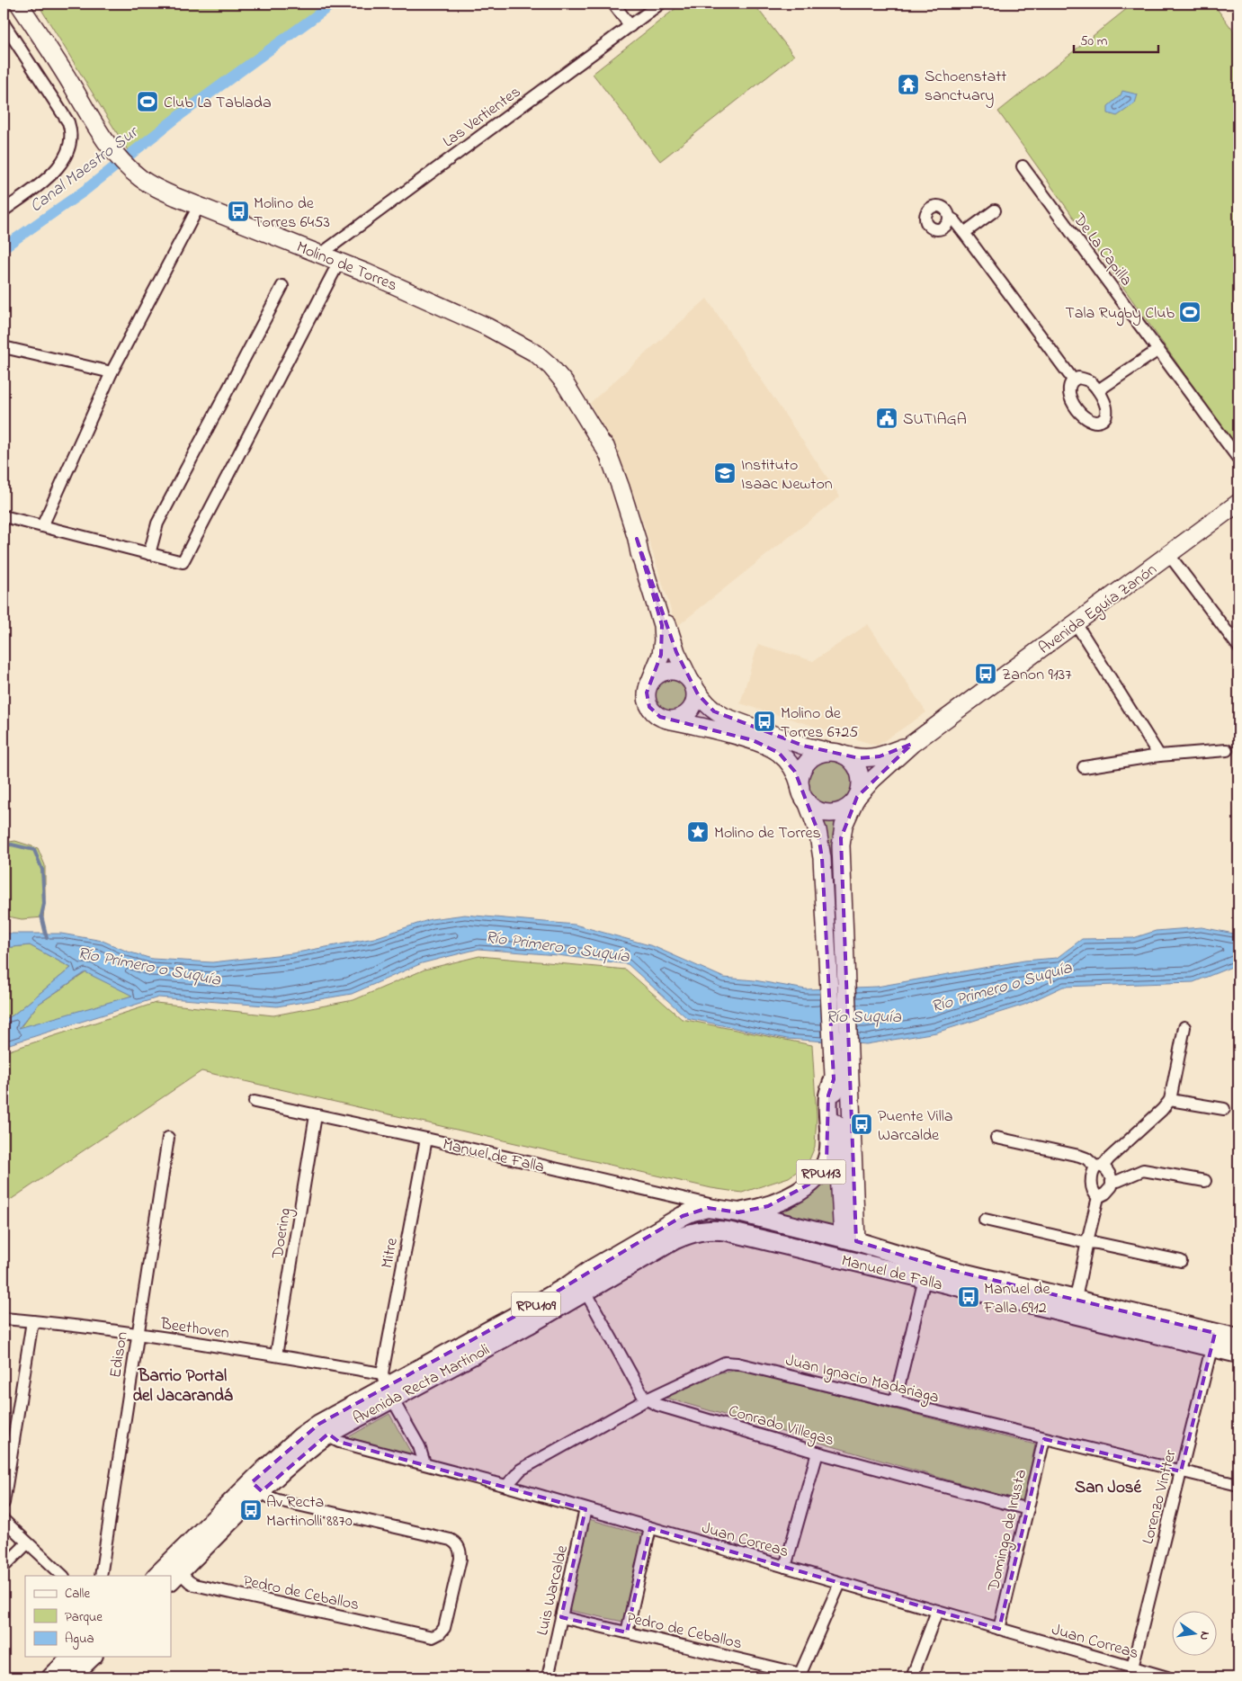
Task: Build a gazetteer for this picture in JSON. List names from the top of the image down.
{
  "streets": {
    "main road": [
      "Molino de Torres",
      "Avenida Eguía Zanón",
      "Manuel de Falla",
      "RPU113",
      "RPU109",
      "Avenida Recta Martinoli"
    ],
    "street": [
      "Las Vertientes",
      "De La Capilla",
      "Doering",
      "Mitre",
      "Beethoven",
      "Edison",
      "Juan Ignacio Madariaga",
      "Conrado Villegas",
      "Lorenzo Vintter",
      "Domingo de Irusta",
      "Juan Correas",
      "Luis Warcalde",
      "Pedro de Ceballos"
    ]
  },
  "crossings": [
    ["Las Vertientes", "Molino de Torres"],
    ["Molino de Torres", "Avenida Eguía Zanón"],
    ["Molino de Torres", "RPU113"],
    ["Avenida Eguía Zanón", "RPU113"],
    ["Manuel de Falla", "RPU113"],
    ["Manuel de Falla", "Doering"],
    ["Manuel de Falla", "Mitre"],
    ["Manuel de Falla", "Avenida Recta Martinoli"],
    ["Manuel de Falla", "Lorenzo Vintter"],
    ["RPU113", "Avenida Recta Martinoli"],
    ["Doering", "Beethoven"],
    ["Mitre", "Beethoven"],
    ["Mitre", "Avenida Recta Martinoli"],
    ["Beethoven", "Edison"],
    ["Beethoven", "Avenida Recta Martinoli"],
    ["Juan Ignacio Madariaga", "Conrado Villegas"],
    ["Juan Ignacio Madariaga", "Lorenzo Vintter"],
    ["Juan Ignacio Madariaga", "Domingo de Irusta"],
    ["Juan Ignacio Madariaga", "Juan Correas"],
    ["Avenida Recta Martinoli", "Juan Correas"],
    ["Avenida Recta Martinoli", "Pedro de Ceballos"],
    ["Conrado Villegas", "Domingo de Irusta"],
    ["Lorenzo Vintter", "Juan Correas"],
    ["Domingo de Irusta", "Juan Correas"],
    ["Juan Correas", "Luis Warcalde"],
    ["Luis Warcalde", "Pedro de Ceballos"]
  ],
  "districts": ["Barrio Portal del Jacarandá", "San José"],
  "water": ["Canal Maestro Sur", "Río Primero o Suquía", "Río Suquía"],
  "places": {
    "temple": ["Schoenstatt sanctuary"],
    "sports": ["Club La Tablada", "Tala Rugby Club"],
    "bus stop": [
      "Molino de Torres 6453",
      "Zanon 9137",
      "Molino de Torres 6725",
      "Puente Villa Warcalde",
      "Manuel de Falla 6912",
      "Av Recta Martinolli 8870"
    ],
    "public building": ["SUTIAGA"],
    "school or university": ["Instituto Isaac Newton"],
    "place": ["Molino de Torres"]
  },
  "legend": ["Calle", "Parque", "Agua"],
  "scale_bar": "50 m",
  "north": "right"
}
